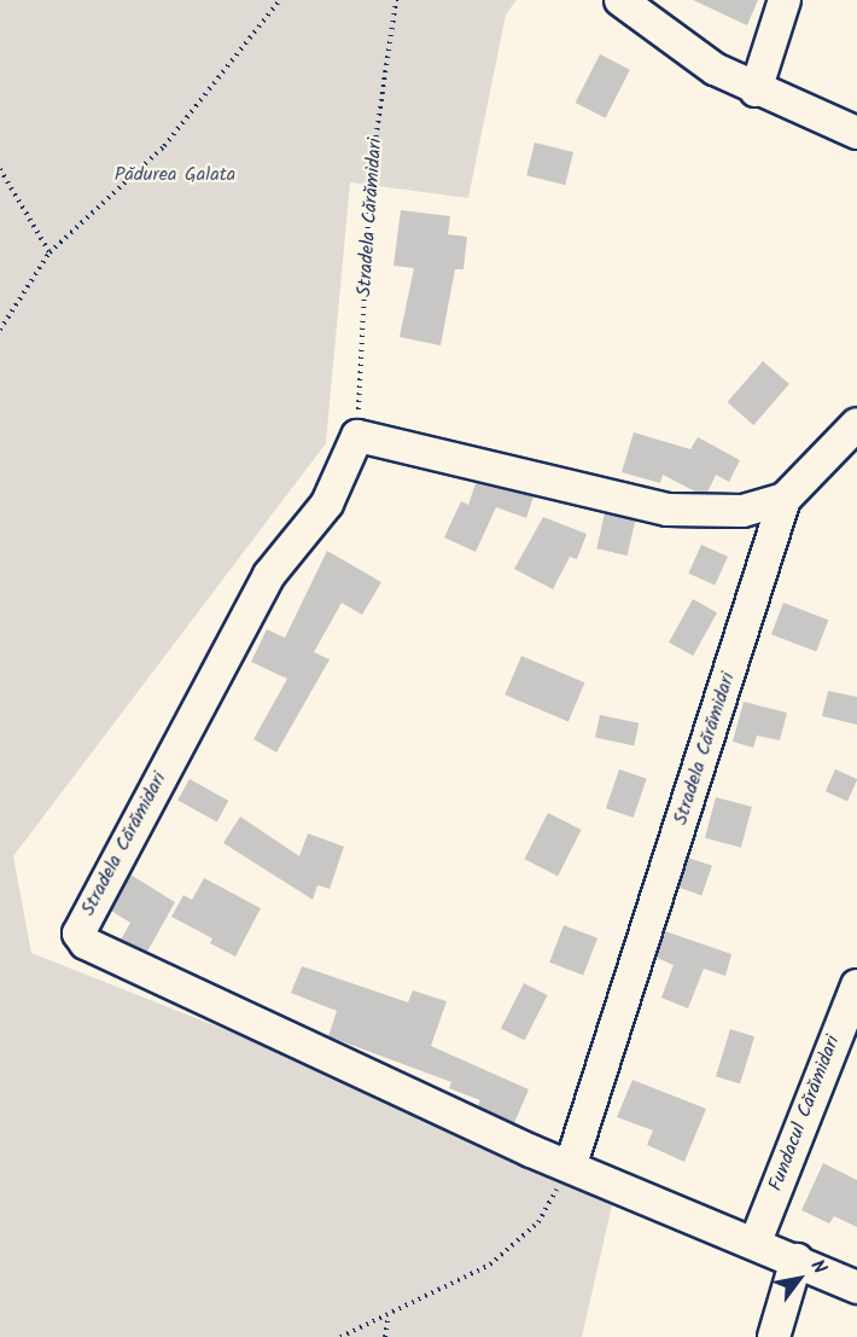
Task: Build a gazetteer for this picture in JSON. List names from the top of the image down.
{
  "streets": {
    "street": ["Stradela Cărămidari", "Fundacul Cărămidari"]
  },
  "crossings": [
    ["Stradela Cărămidari", "Fundacul Cărămidari"]
  ],
  "parks": ["Pădurea Galata"],
  "north": "top right"
}
